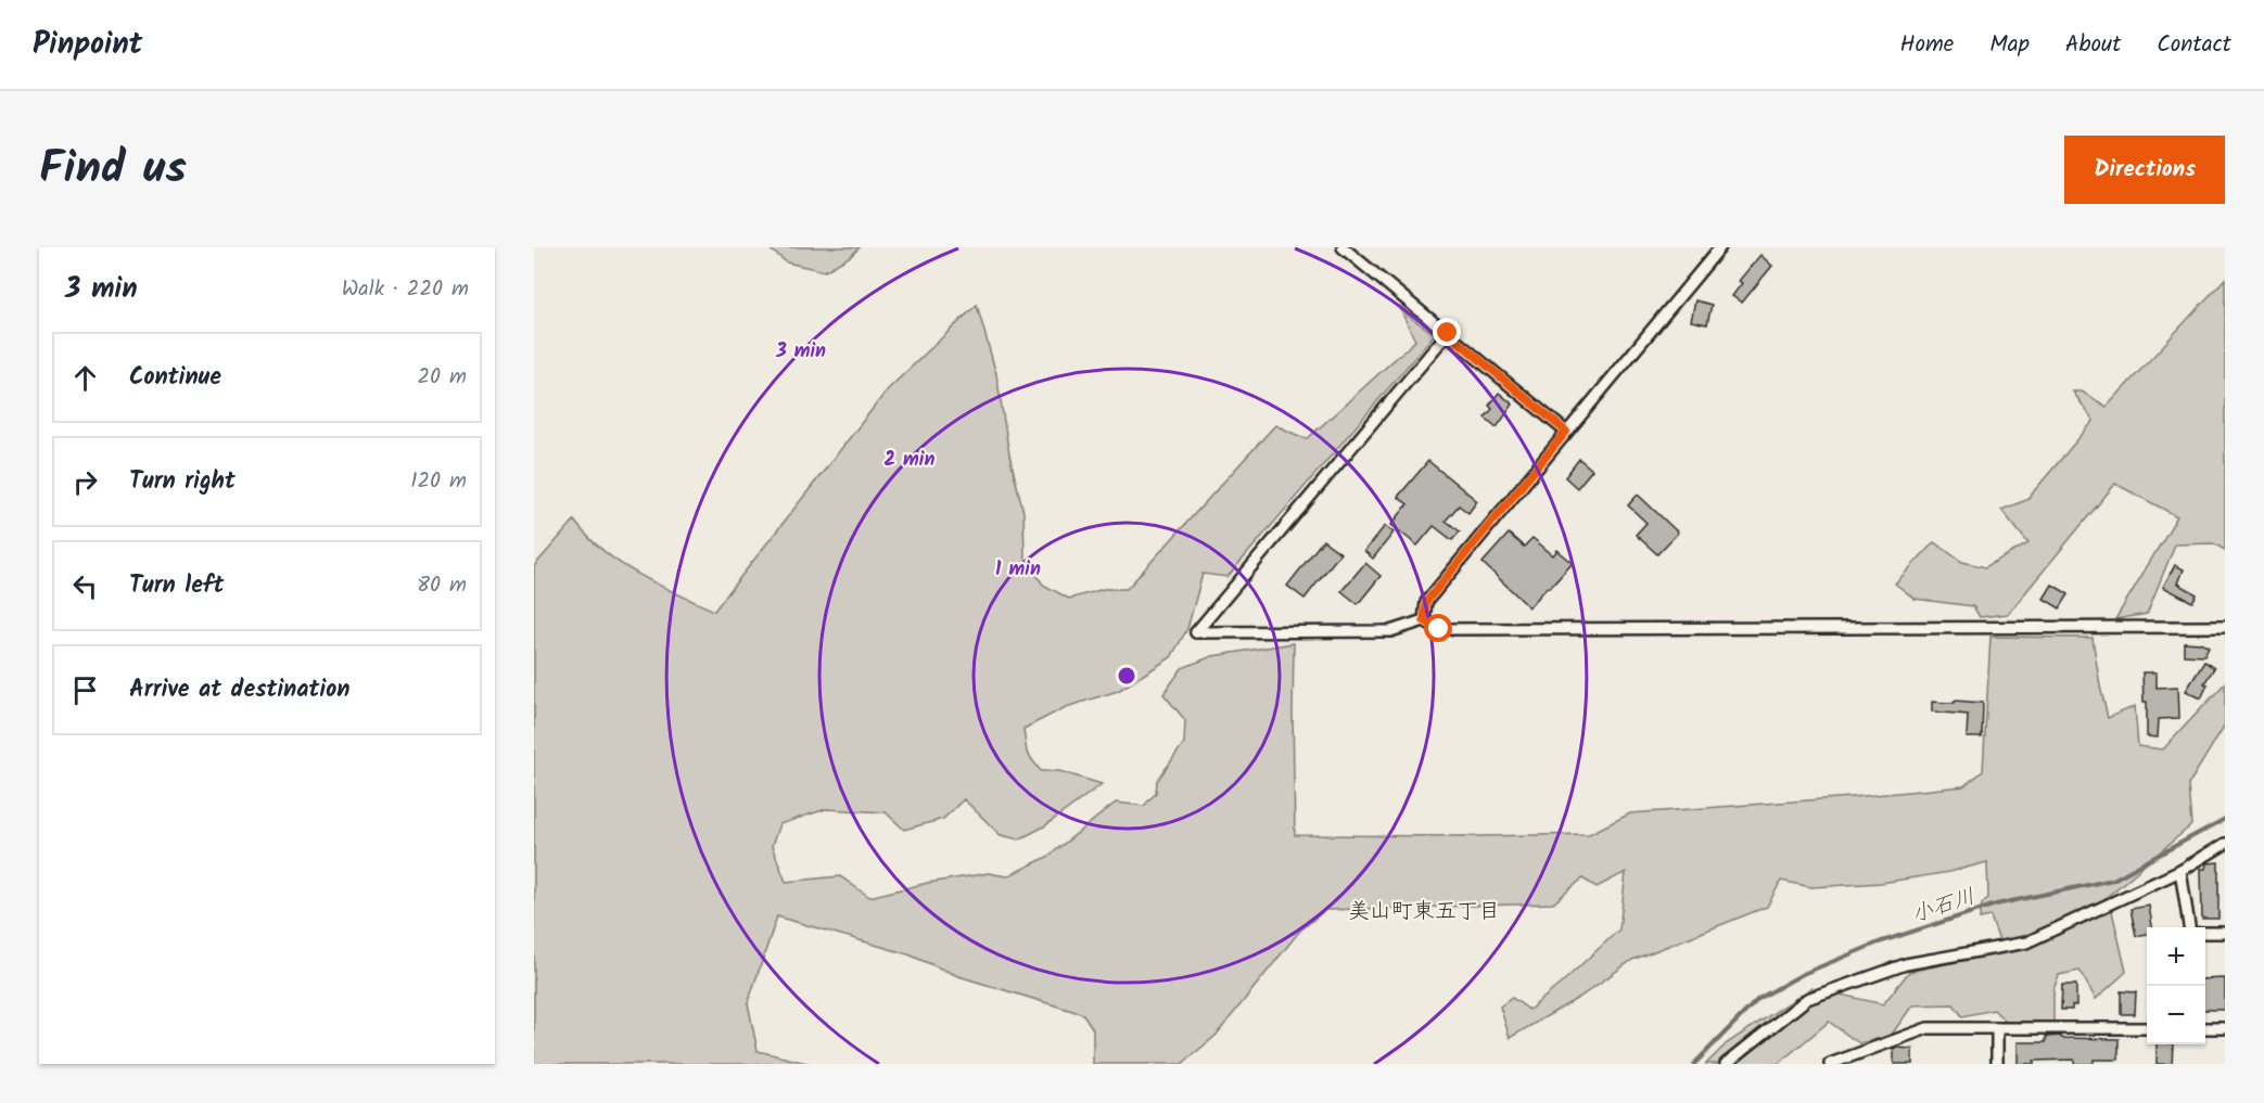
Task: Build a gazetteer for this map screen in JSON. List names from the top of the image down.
{
  "districts": ["美山町東五丁目"],
  "water": ["小石川"],
  "page": {
    "header": "Pinpoint",
    "nav": [
      "Home",
      "Map",
      "About",
      "Contact"
    ],
    "title": "Find us",
    "buttons": "Directions",
    "heading": ["3 min", "Walk · 220 m"],
    "list": [
      ["Continue", "20 m"],
      ["Turn right", "120 m"],
      ["Turn left", "80 m"],
      "Arrive at destination"
    ],
    "map_buttons": ["+", "−"]
  },
  "rings": ["3 min", "2 min", "1 min"]
}
